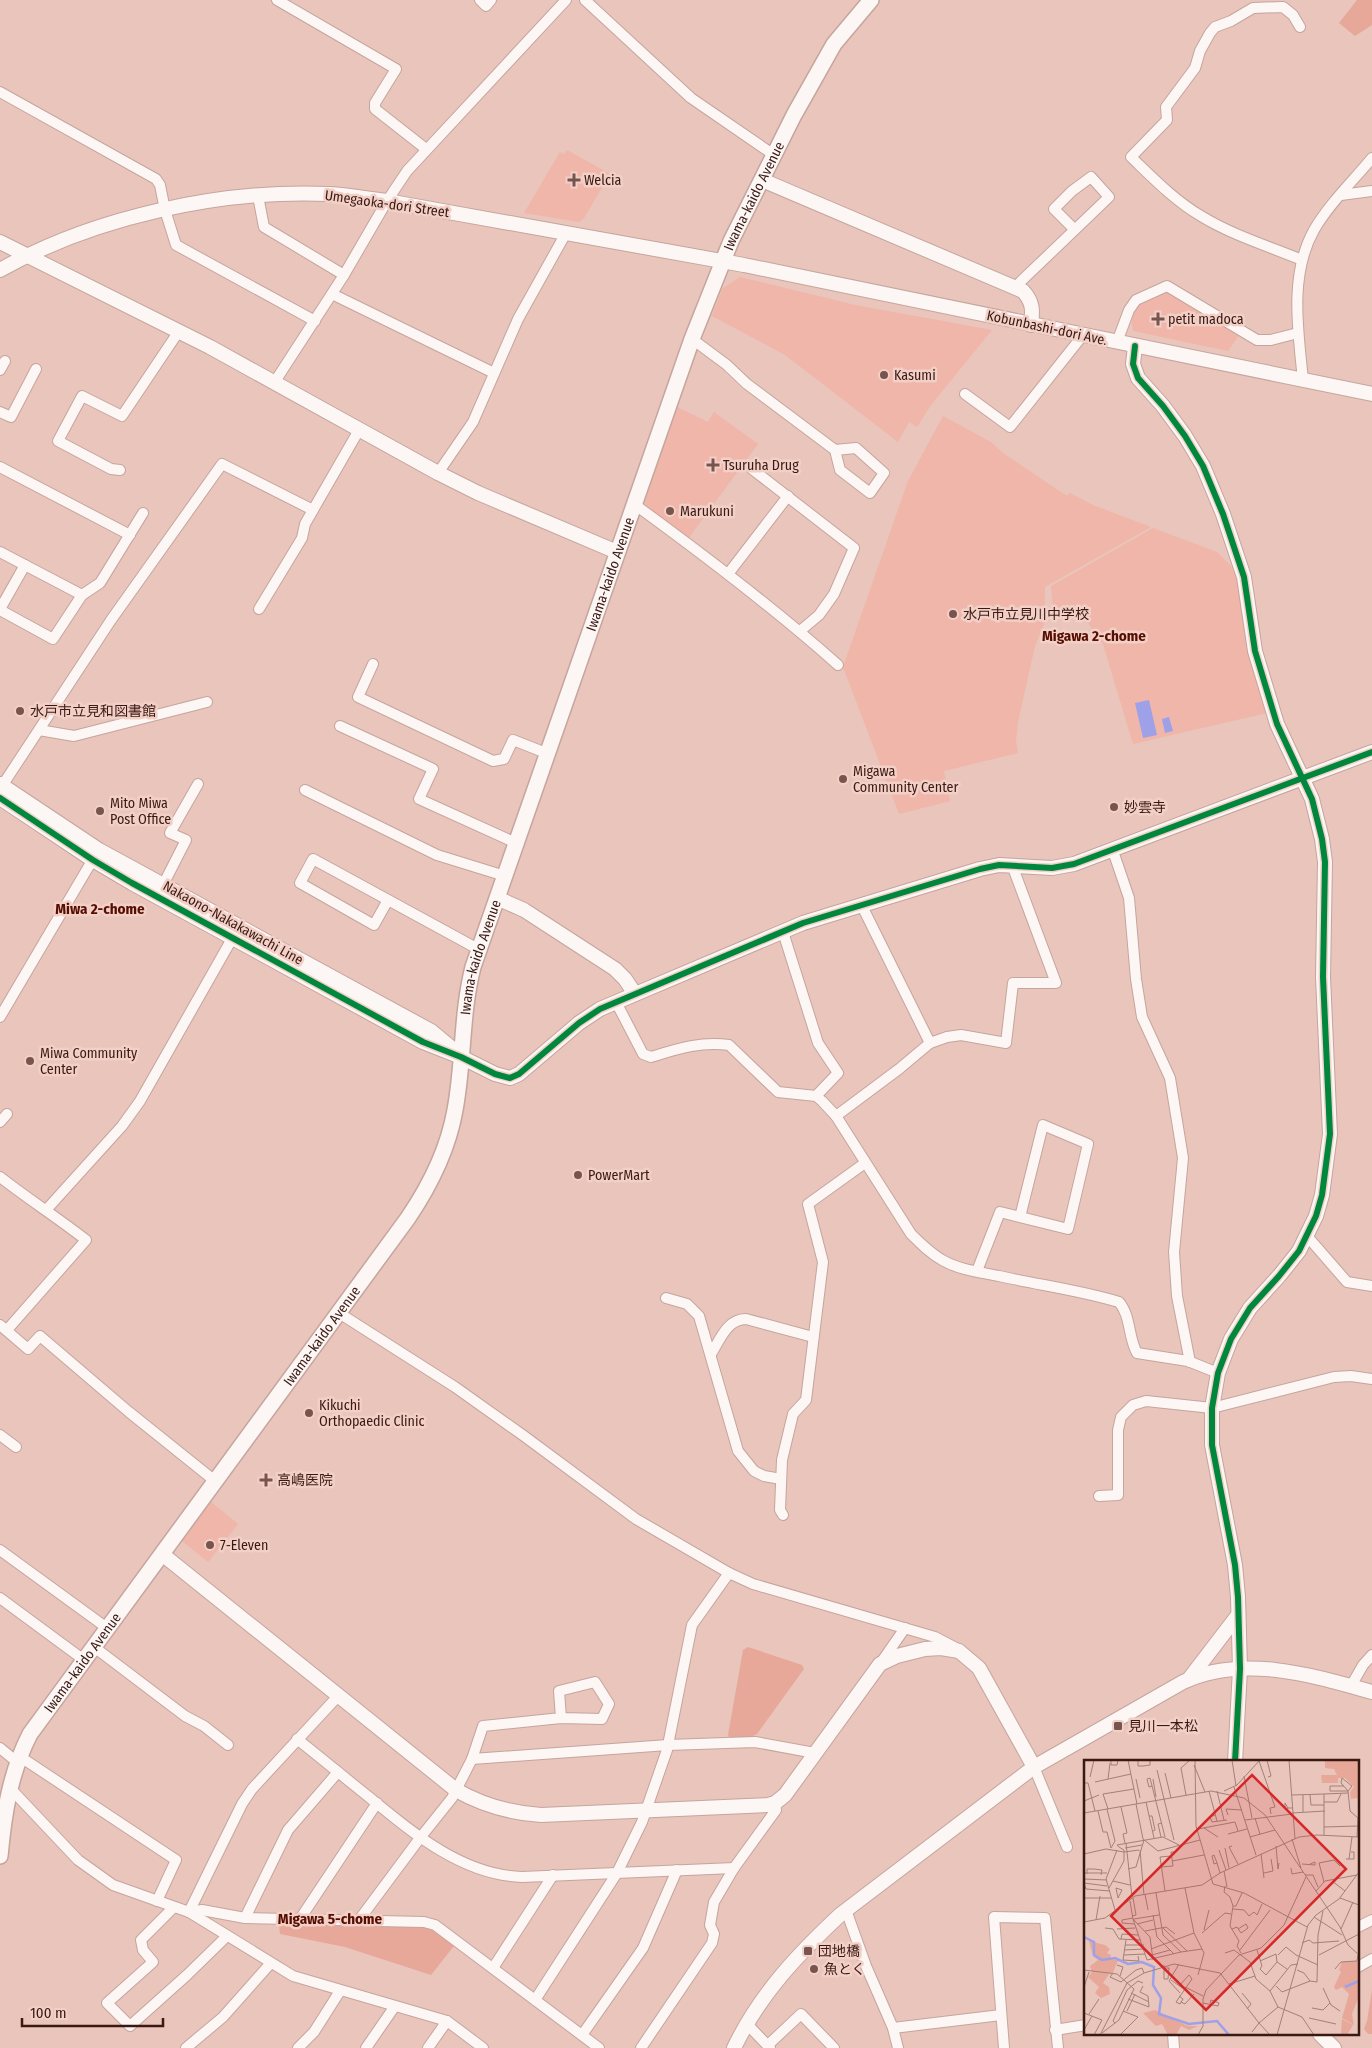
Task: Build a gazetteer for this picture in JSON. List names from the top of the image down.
{
  "streets": {
    "main road": ["Iwama-kaido Avenue"],
    "street": ["Umegaoka-dori Street", "Kobunbashi-dori Ave.", "Nakaono-Nakakawachi Line"]
  },
  "crossings": [
    ["Iwama-kaido Avenue", "Umegaoka-dori Street"],
    ["Iwama-kaido Avenue", "Kobunbashi-dori Ave."],
    ["Iwama-kaido Avenue", "Nakaono-Nakakawachi Line"],
    ["Umegaoka-dori Street", "Kobunbashi-dori Ave."]
  ],
  "districts": ["Migawa 2-chome", "Miwa 2-chome", "Migawa 5-chome"],
  "places": {
    "health": [
      "Welcia",
      "petit madoca",
      "Tsuruha Drug",
      "高嶋医院"
    ],
    "other": [
      "Kasumi",
      "Marukuni",
      "水戸市立見川中学校",
      "水戸市立見和図書館",
      "Migawa Community Center",
      "妙雲寺",
      "Mito Miwa Post Office",
      "Miwa Community Center",
      "PowerMart",
      "Kikuchi Orthopaedic Clinic",
      "7-Eleven",
      "魚とく"
    ],
    "transit": ["見川一本松", "団地橋"]
  },
  "scale_bar": "100 m"
}
